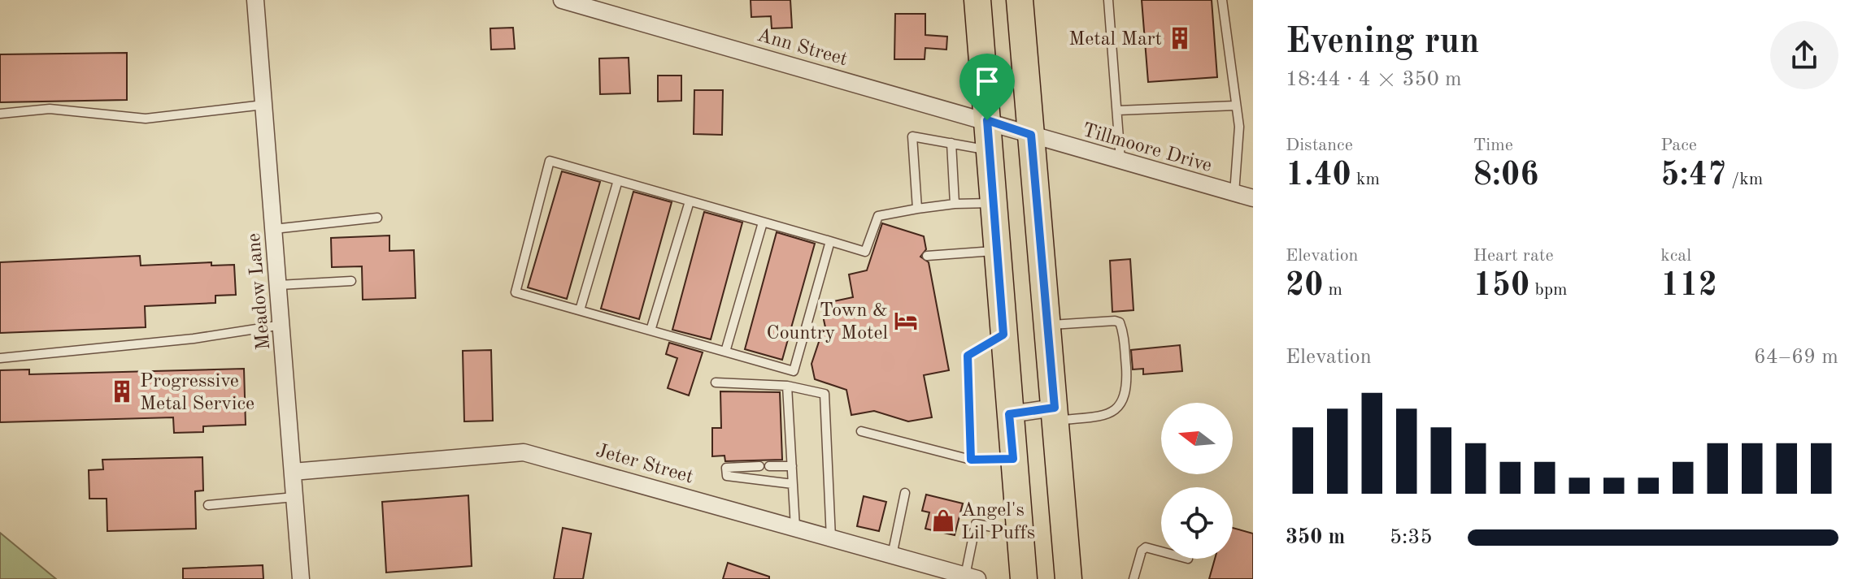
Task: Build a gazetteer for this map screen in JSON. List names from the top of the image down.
{
  "streets": {
    "street": [
      "Ann Street",
      "Tillmoore Drive",
      "Meadow Lane",
      "Jeter Street"
    ]
  },
  "crossings": [
    ["Ann Street", "Tillmoore Drive"],
    ["Meadow Lane", "Jeter Street"]
  ],
  "places": {
    "building": ["Metal Mart", "Progressive Metal Service"],
    "hotel": ["Town & Country Motel"],
    "shop": ["Angel's Lil Puffs"]
  },
  "north": "left",
  "page": {
    "heading": ["Evening run", "18:44 · 4 × 350 m"],
    "stats": [
      ["Distance", "1.40 km"],
      ["Time", "8:06"],
      ["Pace", "5:47 /km"],
      ["Elevation", "20 m"],
      ["Heart rate", "150 bpm"],
      ["kcal", "112"]
    ],
    "chart": ["Elevation", "64–69 m"],
    "list": [
      {
        "name": "350 m",
        "note": "5:35"
      }
    ]
  }
}
